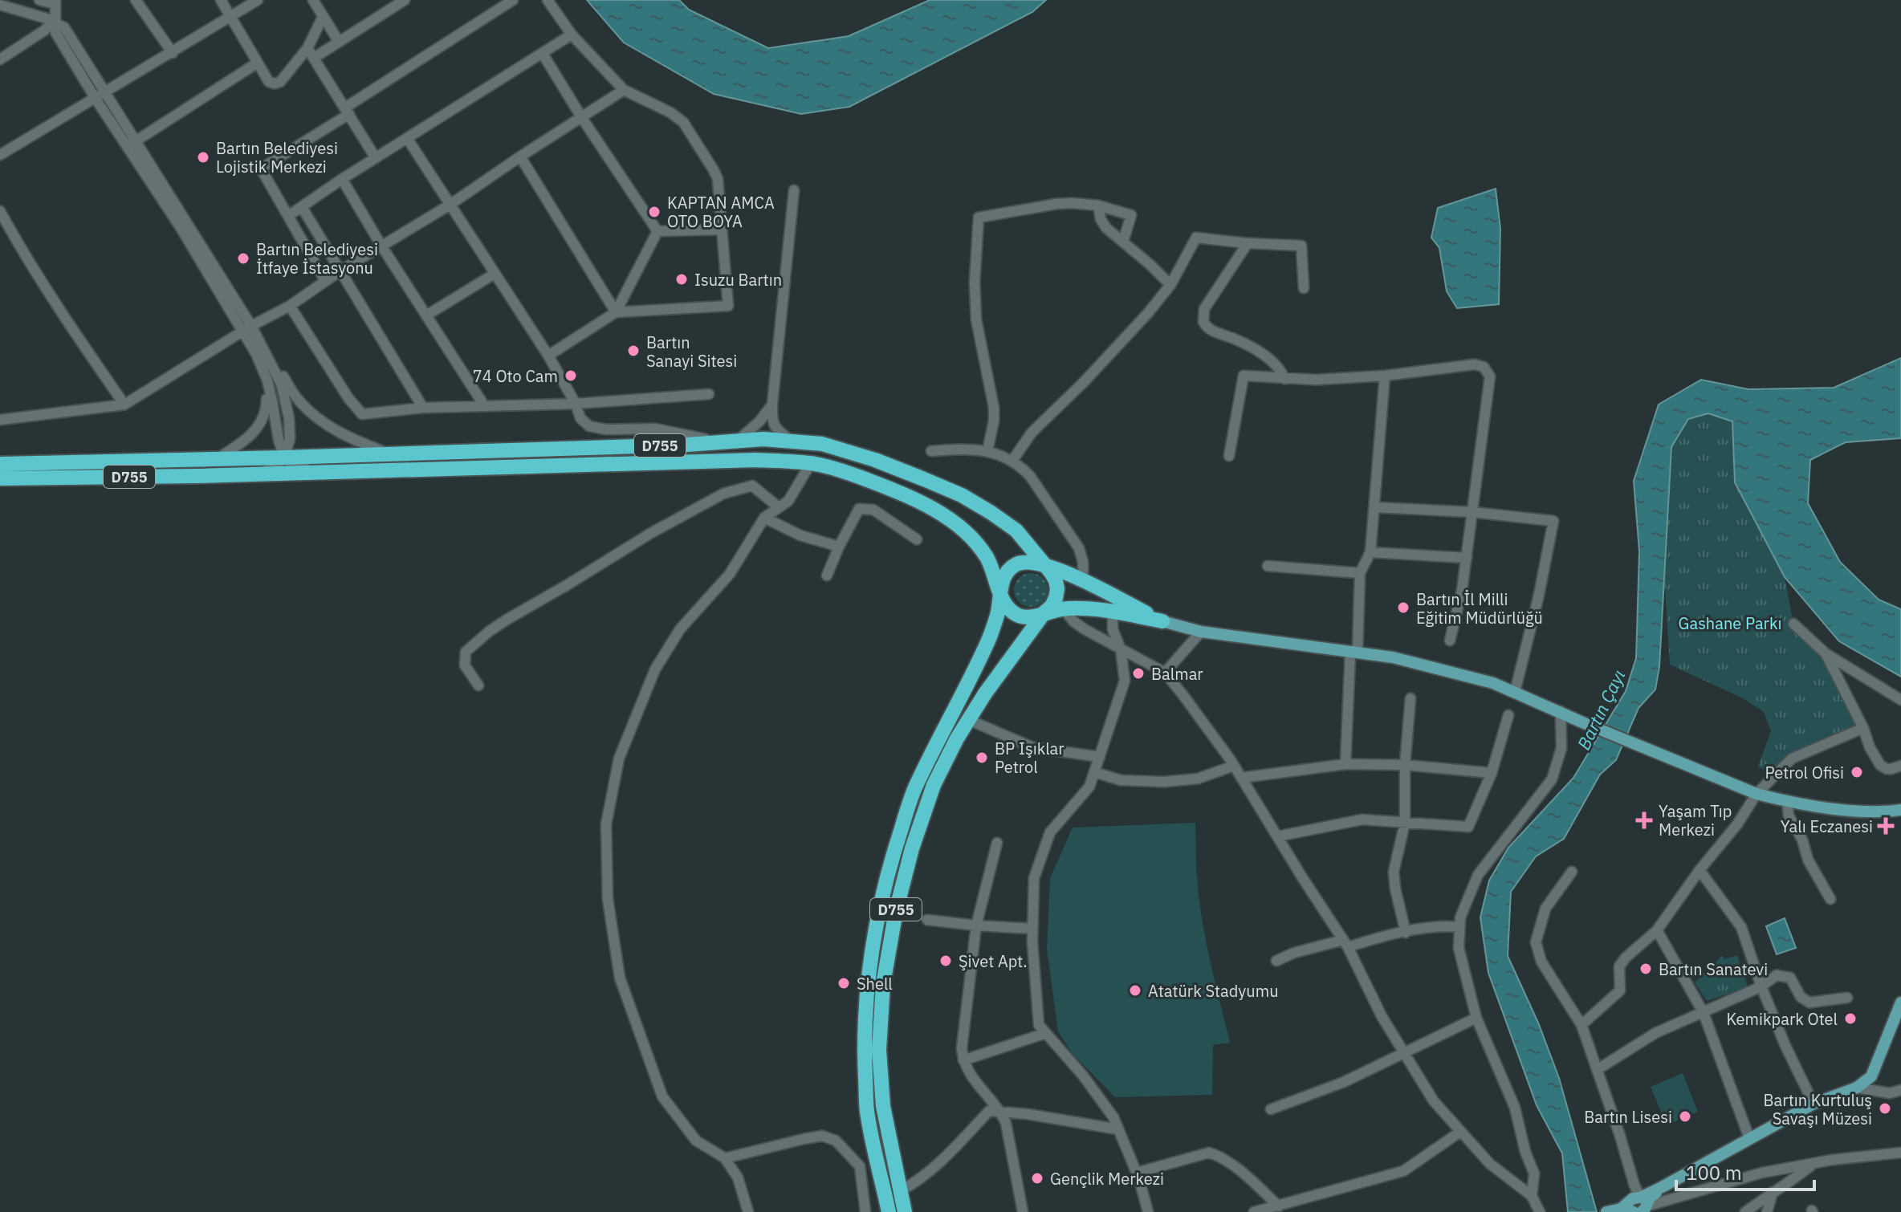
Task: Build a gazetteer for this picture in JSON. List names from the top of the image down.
{
  "streets": {
    "highway": ["D755"]
  },
  "water": ["Bartın Çayı"],
  "parks": ["Gashane Parkı"],
  "places": {
    "other": [
      "Bartın Belediyesi Lojistik Merkezi",
      "KAPTAN AMCA OTO BOYA",
      "Bartın Belediyesi İtfaye İstasyonu",
      "Isuzu Bartın",
      "Bartın Sanayi Sitesi",
      "74 Oto Cam",
      "Bartın İl Milli Eğitim Müdürlüğü",
      "Balmar",
      "BP Işıklar Petrol",
      "Petrol Ofisi",
      "Şivet Apt.",
      "Bartın Sanatevi",
      "Shell",
      "Atatürk Stadyumu",
      "Kemikpark Otel",
      "Bartın Kurtuluş Savaşı Müzesi",
      "Bartın Lisesi",
      "Gençlik Merkezi"
    ],
    "health": ["Yaşam Tıp Merkezi", "Yalı Eczanesi"]
  },
  "scale_bar": "100 m"
}
